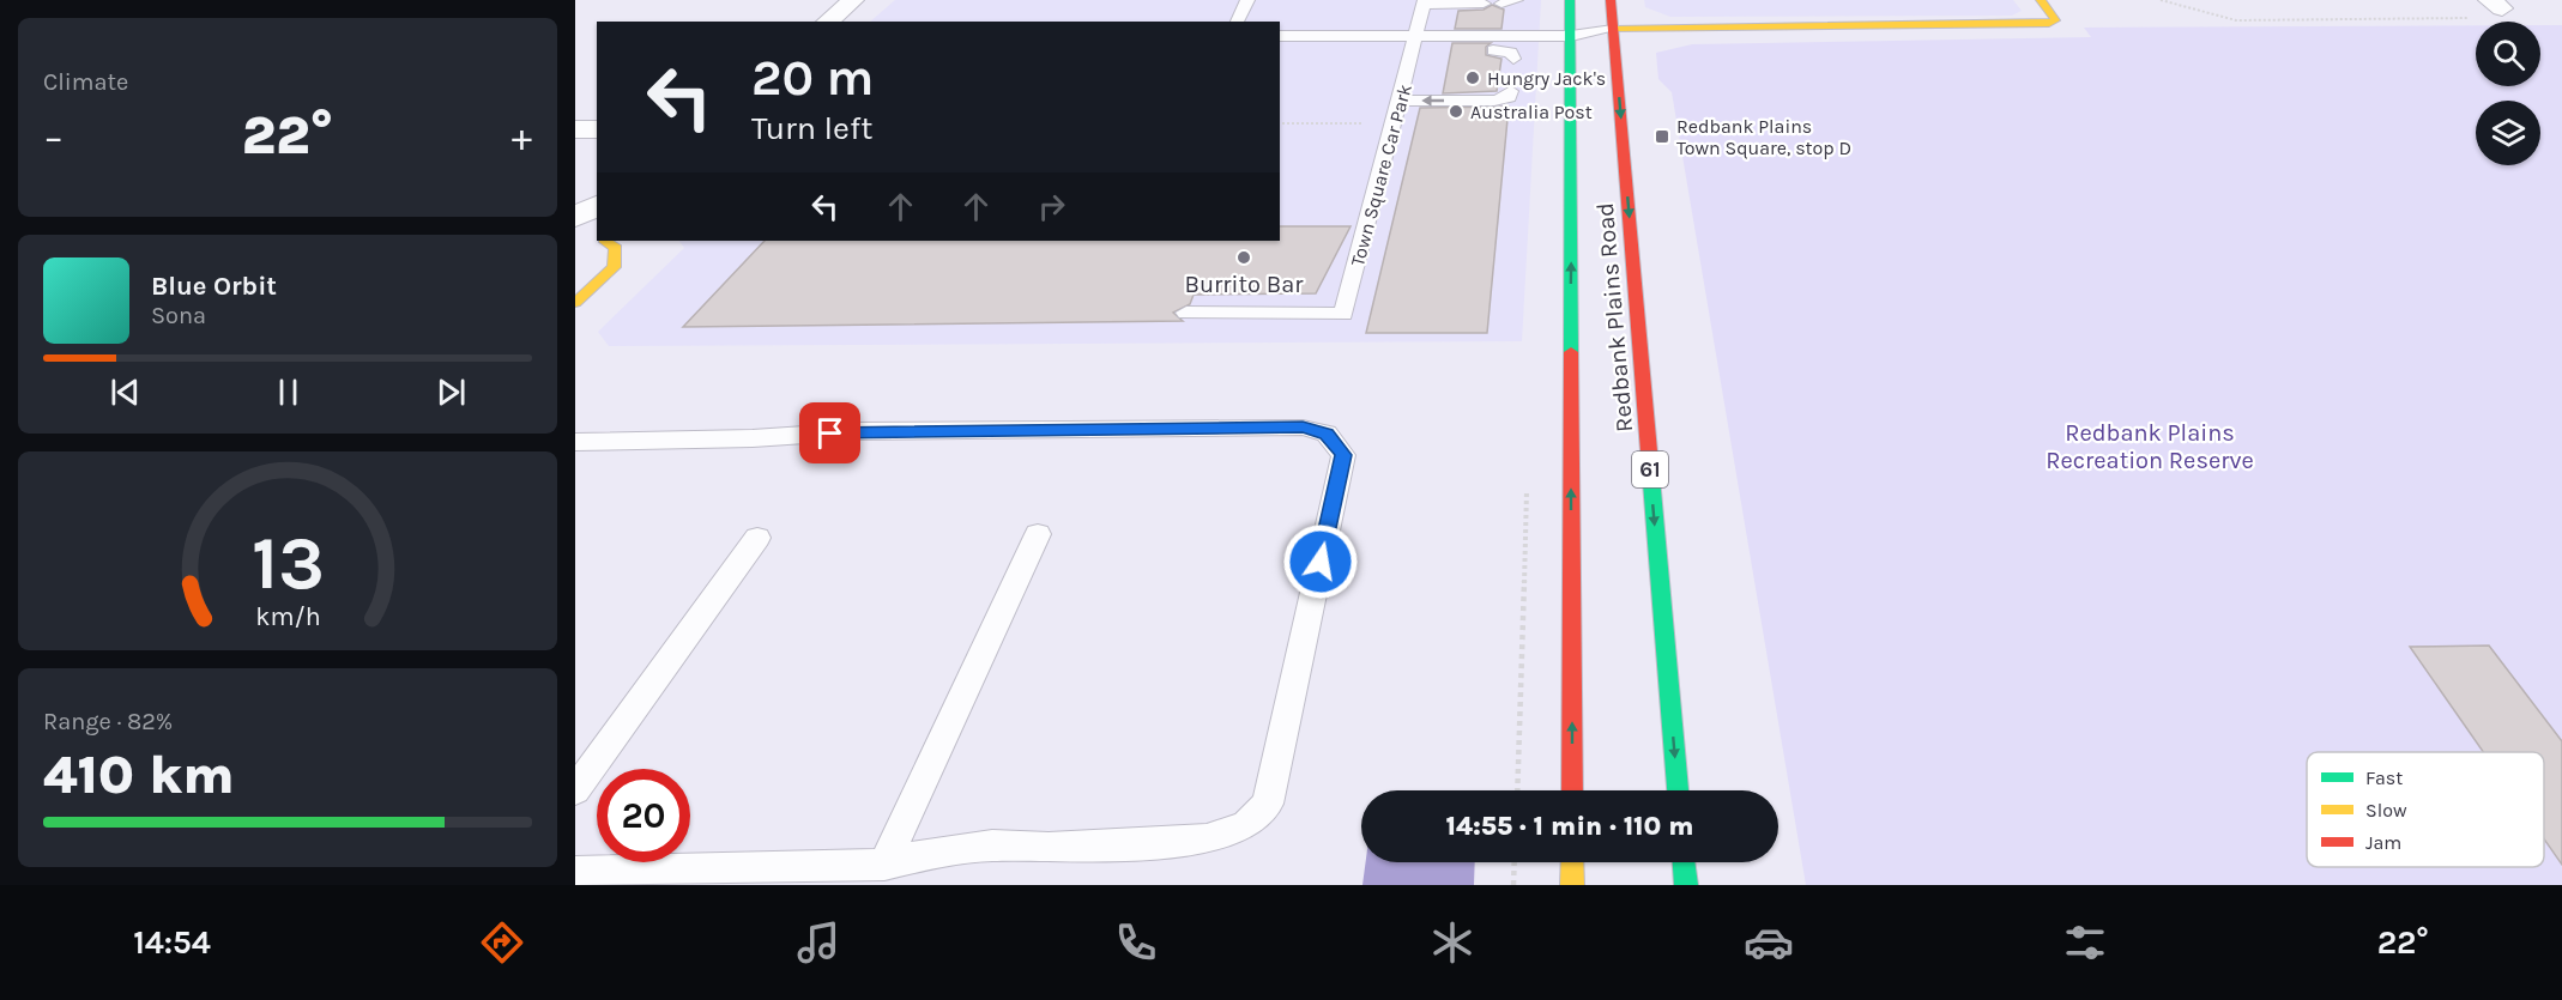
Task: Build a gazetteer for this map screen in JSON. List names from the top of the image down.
{
  "streets": {
    "main road": ["Redbank Plains Road", "61"],
    "lane": ["Town Square Car Park"]
  },
  "parks": ["Redbank Plains Recreation Reserve"],
  "places": {
    "other": ["Hungry Jack's", "Australia Post", "Burrito Bar"],
    "transit": ["Redbank Plains Town Square, stop D"]
  },
  "legend": ["Fast", "Slow", "Jam"],
  "page": {
    "tile": [
      "Climate",
      ["Range · 82%", "410 km"]
    ],
    "turn": ["20 m", "Turn left"],
    "heat": ["−", "22°", "+"],
    "song": ["Blue Orbit", "Sona"],
    "limit": "20",
    "trip": "14:55 · 1 min · 110 m",
    "tabs": ["14:54", "22°"],
    "gauge": ["13", "km/h"]
  }
}
